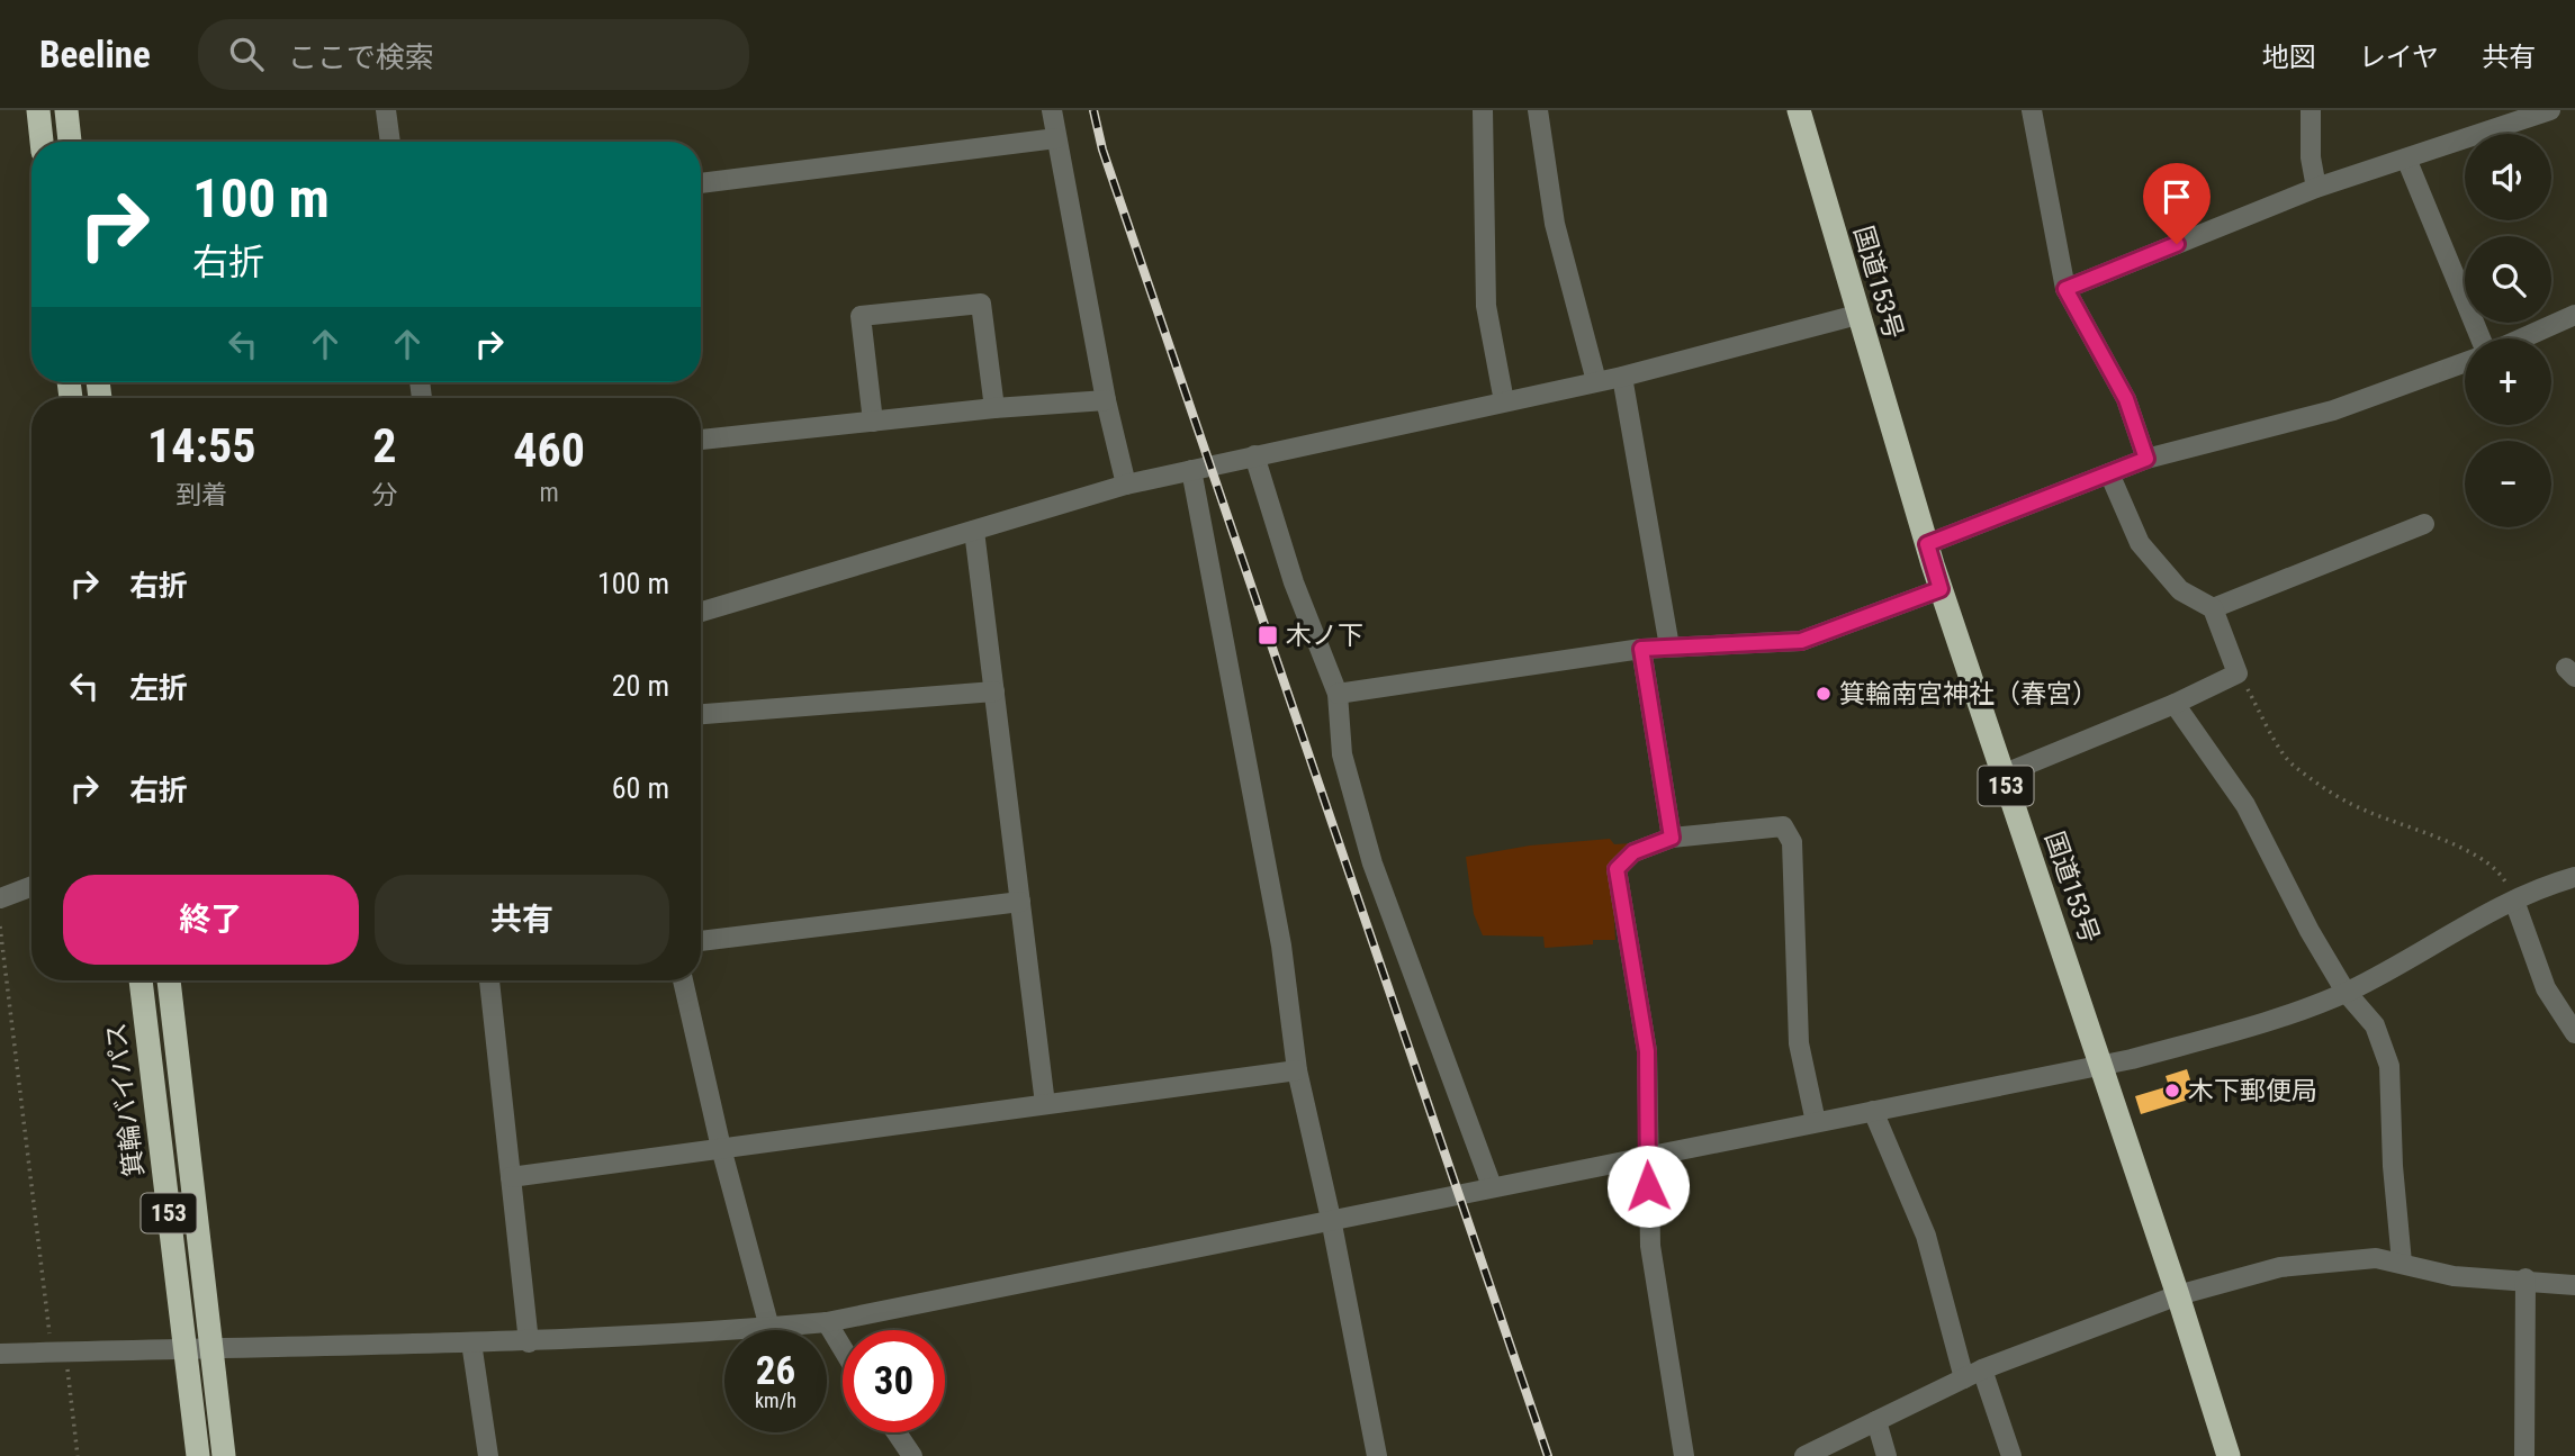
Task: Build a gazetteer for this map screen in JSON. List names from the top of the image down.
{
  "streets": {
    "highway": ["国道153号", "153", "箕輪バイパス"]
  },
  "places": {
    "transit": ["木ノ下"],
    "other": ["箕輪南宮神社（春宮）", "木下郵便局"]
  },
  "page": {
    "header": "Beeline",
    "search": "ここで検索",
    "nav": ["地図", "レイヤ", "共有"],
    "map_buttons": ["+", "−"],
    "turn": ["100 m", "右折"],
    "eta": [
      "14:55",
      "到着",
      "2",
      "分",
      "460",
      "m"
    ],
    "list": [
      {
        "name": "右折",
        "value": "100 m"
      },
      {
        "name": "左折",
        "value": "20 m"
      },
      {
        "name": "右折",
        "value": "60 m"
      }
    ],
    "buttons": ["終了", "共有"],
    "speed": "26 km/h",
    "limit": "30"
  }
}
